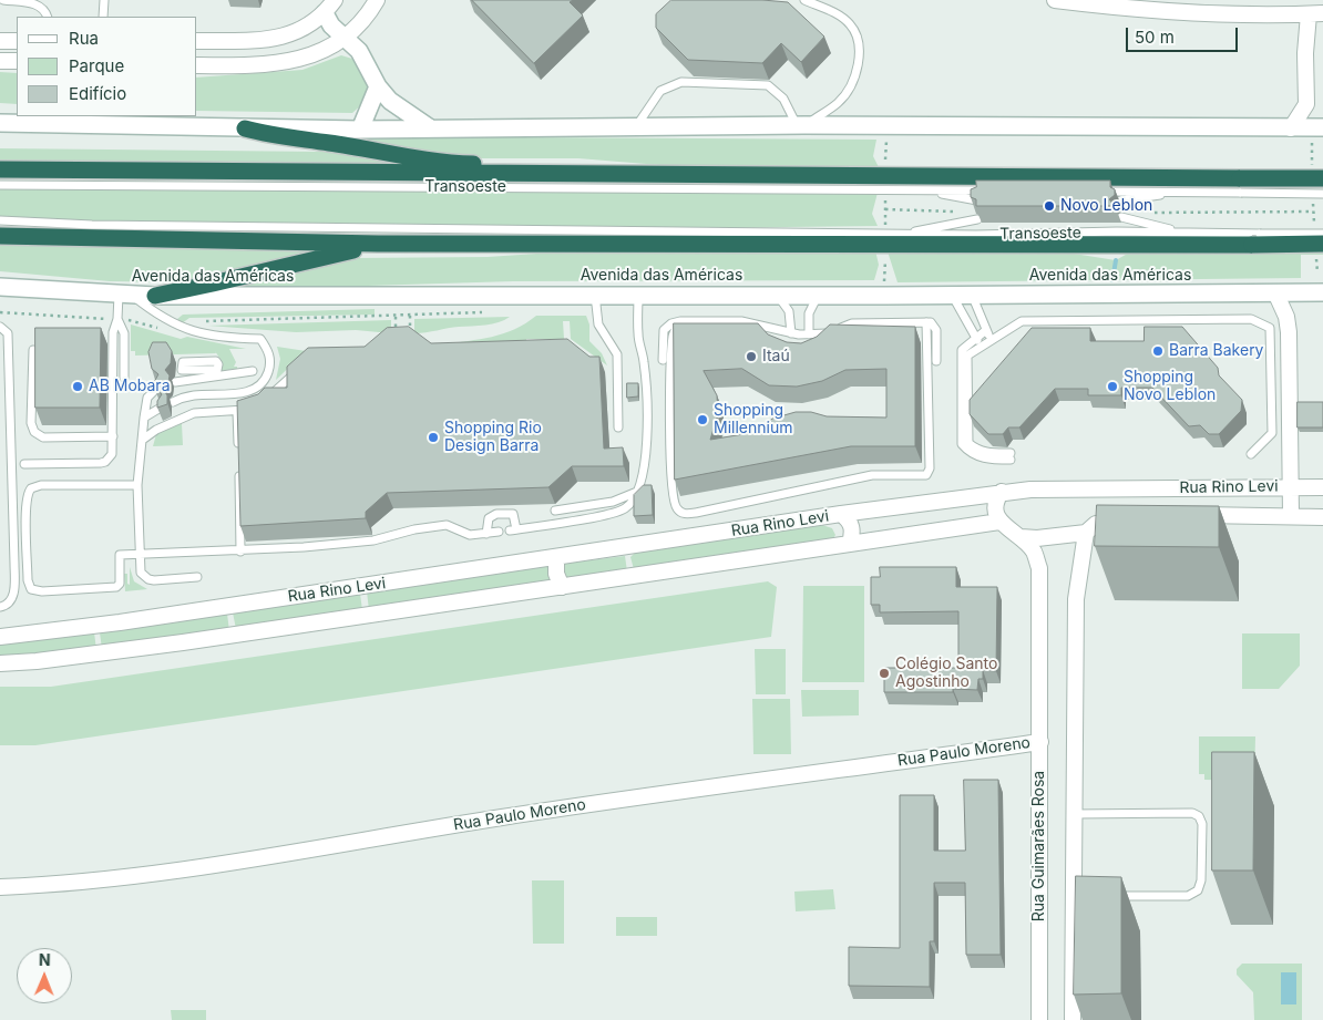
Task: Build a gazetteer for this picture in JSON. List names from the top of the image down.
{
  "streets": {
    "highway": ["Avenida das Américas"],
    "street": ["Rua Rino Levi", "Rua Paulo Moreno", "Rua Guimarães Rosa"],
    "lane": ["Transoeste"]
  },
  "crossings": [
    ["Transoeste", "Avenida das Américas"],
    ["Rua Paulo Moreno", "Rua Guimarães Rosa"]
  ],
  "places": [
    "Novo Leblon",
    "Barra Bakery",
    "Itaú",
    "AB Mobara",
    "Shopping Novo Leblon",
    "Shopping Millennium",
    "Shopping Rio Design Barra",
    "Colégio Santo Agostinho"
  ],
  "legend": ["Rua", "Parque", "Edifício"],
  "scale_bar": "50 m",
  "north": "top"
}
